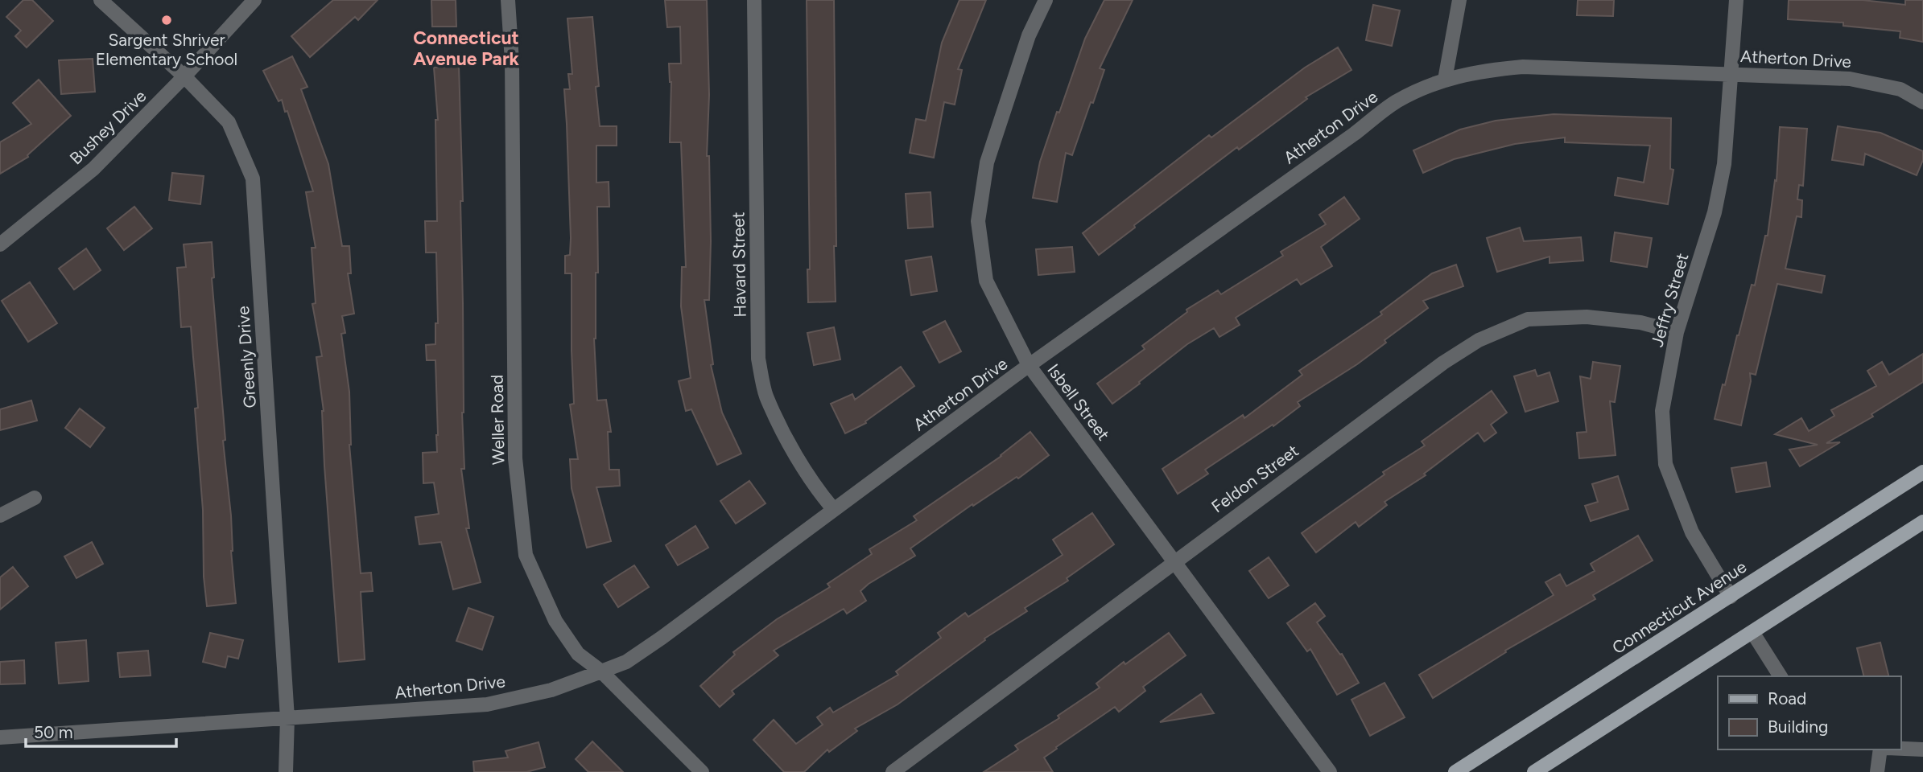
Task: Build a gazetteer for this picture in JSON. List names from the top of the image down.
{
  "streets": {
    "main road": ["Connecticut Avenue"],
    "street": [
      "Atherton Drive",
      "Bushey Drive",
      "Havard Street",
      "Jeffry Street",
      "Greenly Drive",
      "Isbell Street",
      "Weller Road",
      "Feldon Street"
    ]
  },
  "crossings": [
    ["Atherton Drive", "Havard Street"],
    ["Atherton Drive", "Jeffry Street"],
    ["Atherton Drive", "Greenly Drive"],
    ["Atherton Drive", "Isbell Street"],
    ["Atherton Drive", "Weller Road"],
    ["Bushey Drive", "Greenly Drive"],
    ["Jeffry Street", "Feldon Street"],
    ["Jeffry Street", "Connecticut Avenue"],
    ["Isbell Street", "Feldon Street"]
  ],
  "districts": ["Connecticut Avenue Park"],
  "places": ["Sargent Shriver Elementary School"],
  "legend": ["Road", "Building"],
  "scale_bar": "50 m"
}
